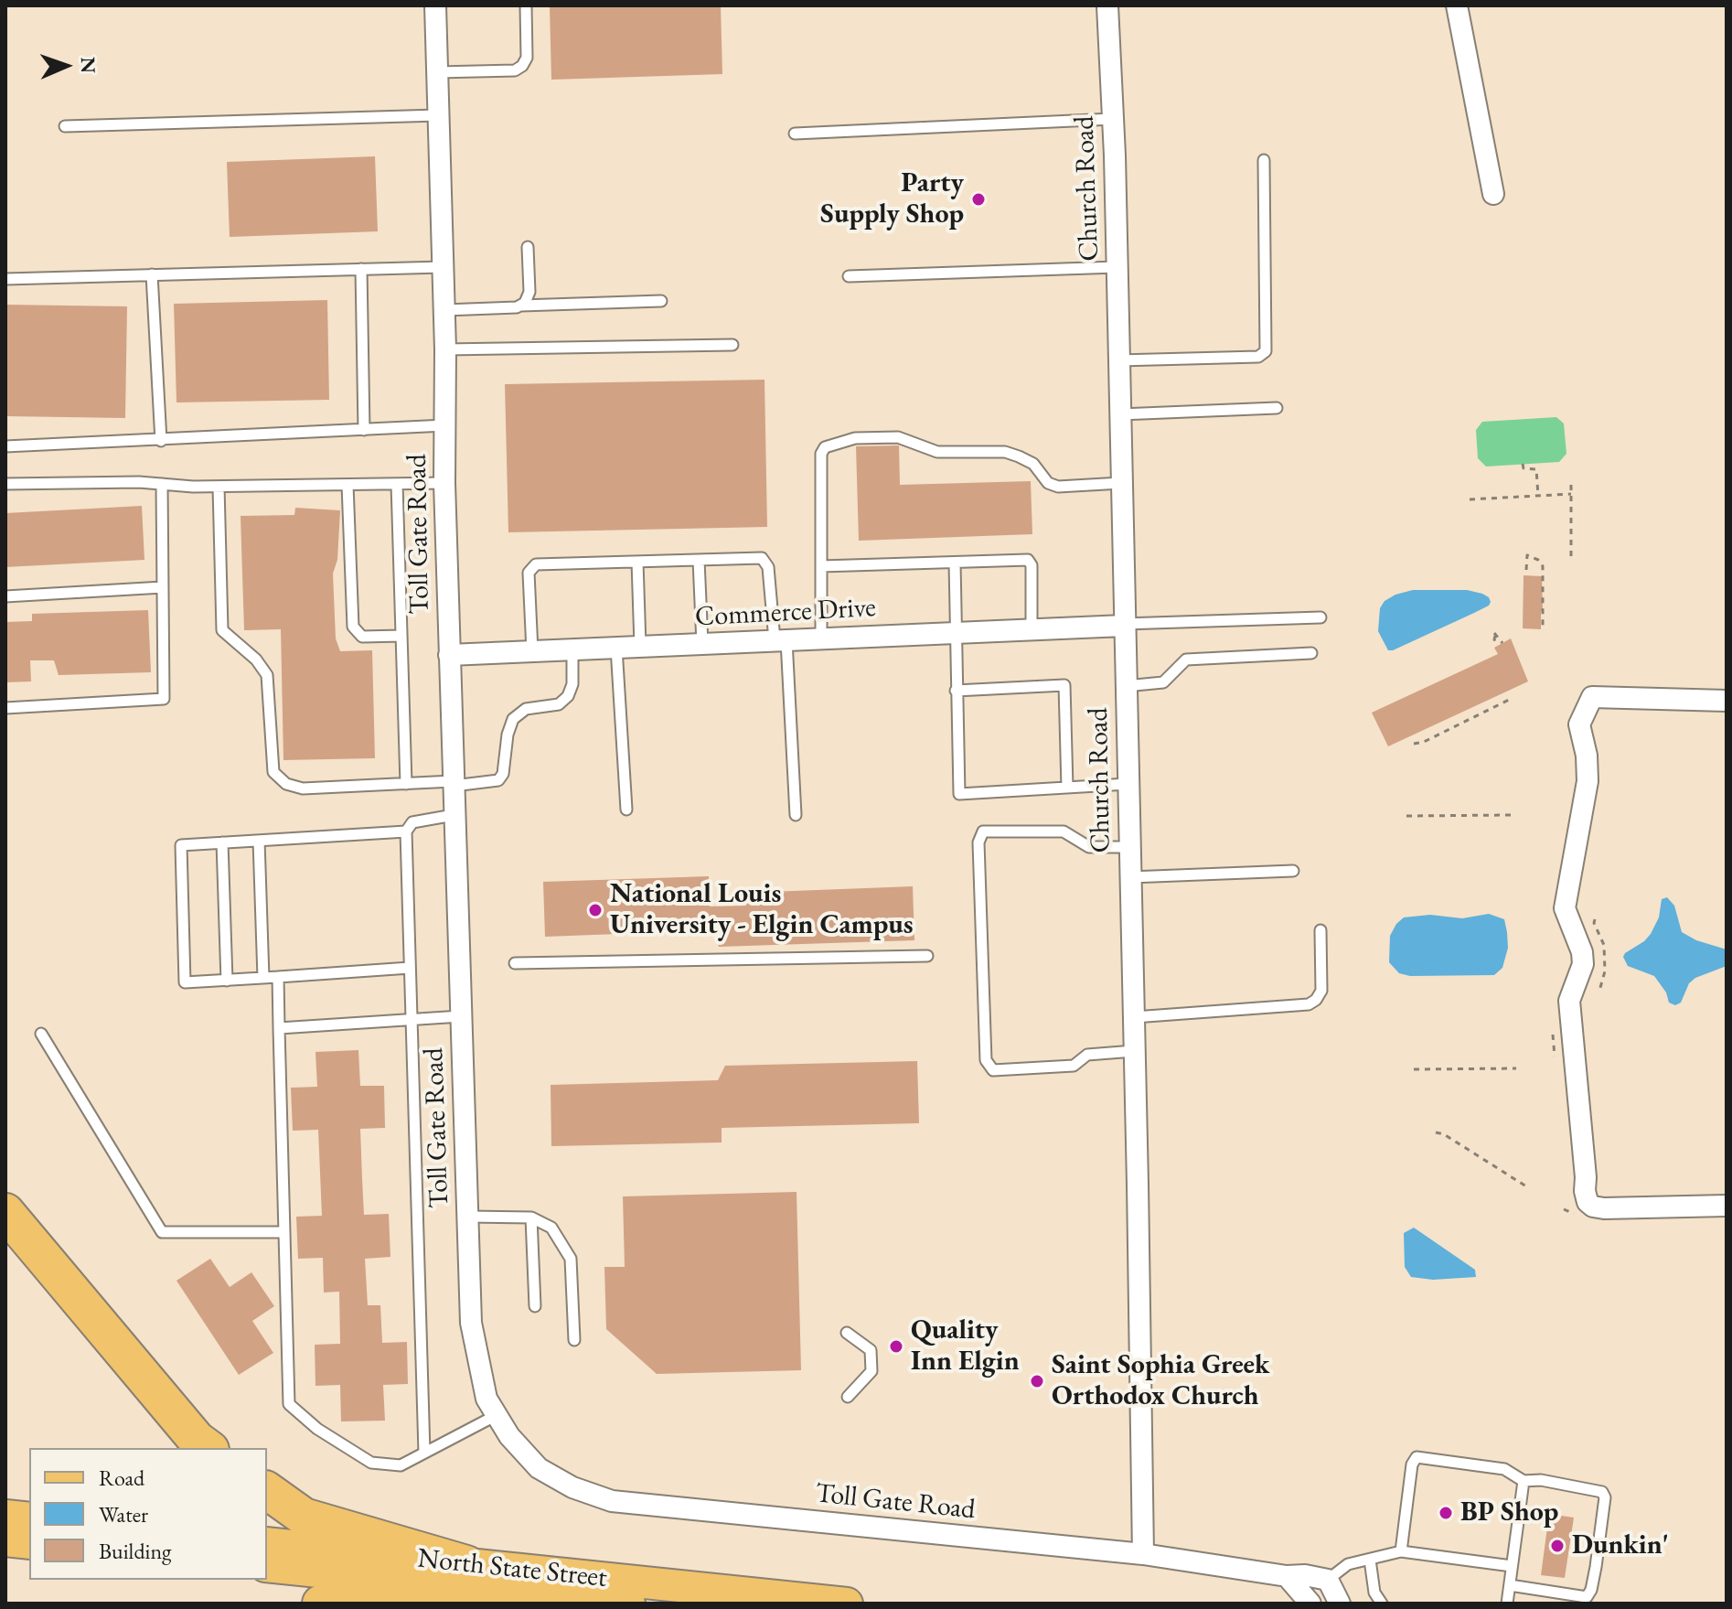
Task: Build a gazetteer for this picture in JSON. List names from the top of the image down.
{
  "streets": {
    "main road": ["North State Street"],
    "street": ["Church Road", "Toll Gate Road", "Commerce Drive"]
  },
  "crossings": [
    ["Church Road", "Toll Gate Road"],
    ["Church Road", "Commerce Drive"],
    ["Toll Gate Road", "Commerce Drive"]
  ],
  "places": [
    "Party Supply Shop",
    "National Louis University - Elgin Campus",
    "Quality Inn Elgin",
    "Saint Sophia Greek Orthodox Church",
    "BP Shop",
    "Dunkin'"
  ],
  "legend": ["Road", "Water", "Building"],
  "north": "right"
}
